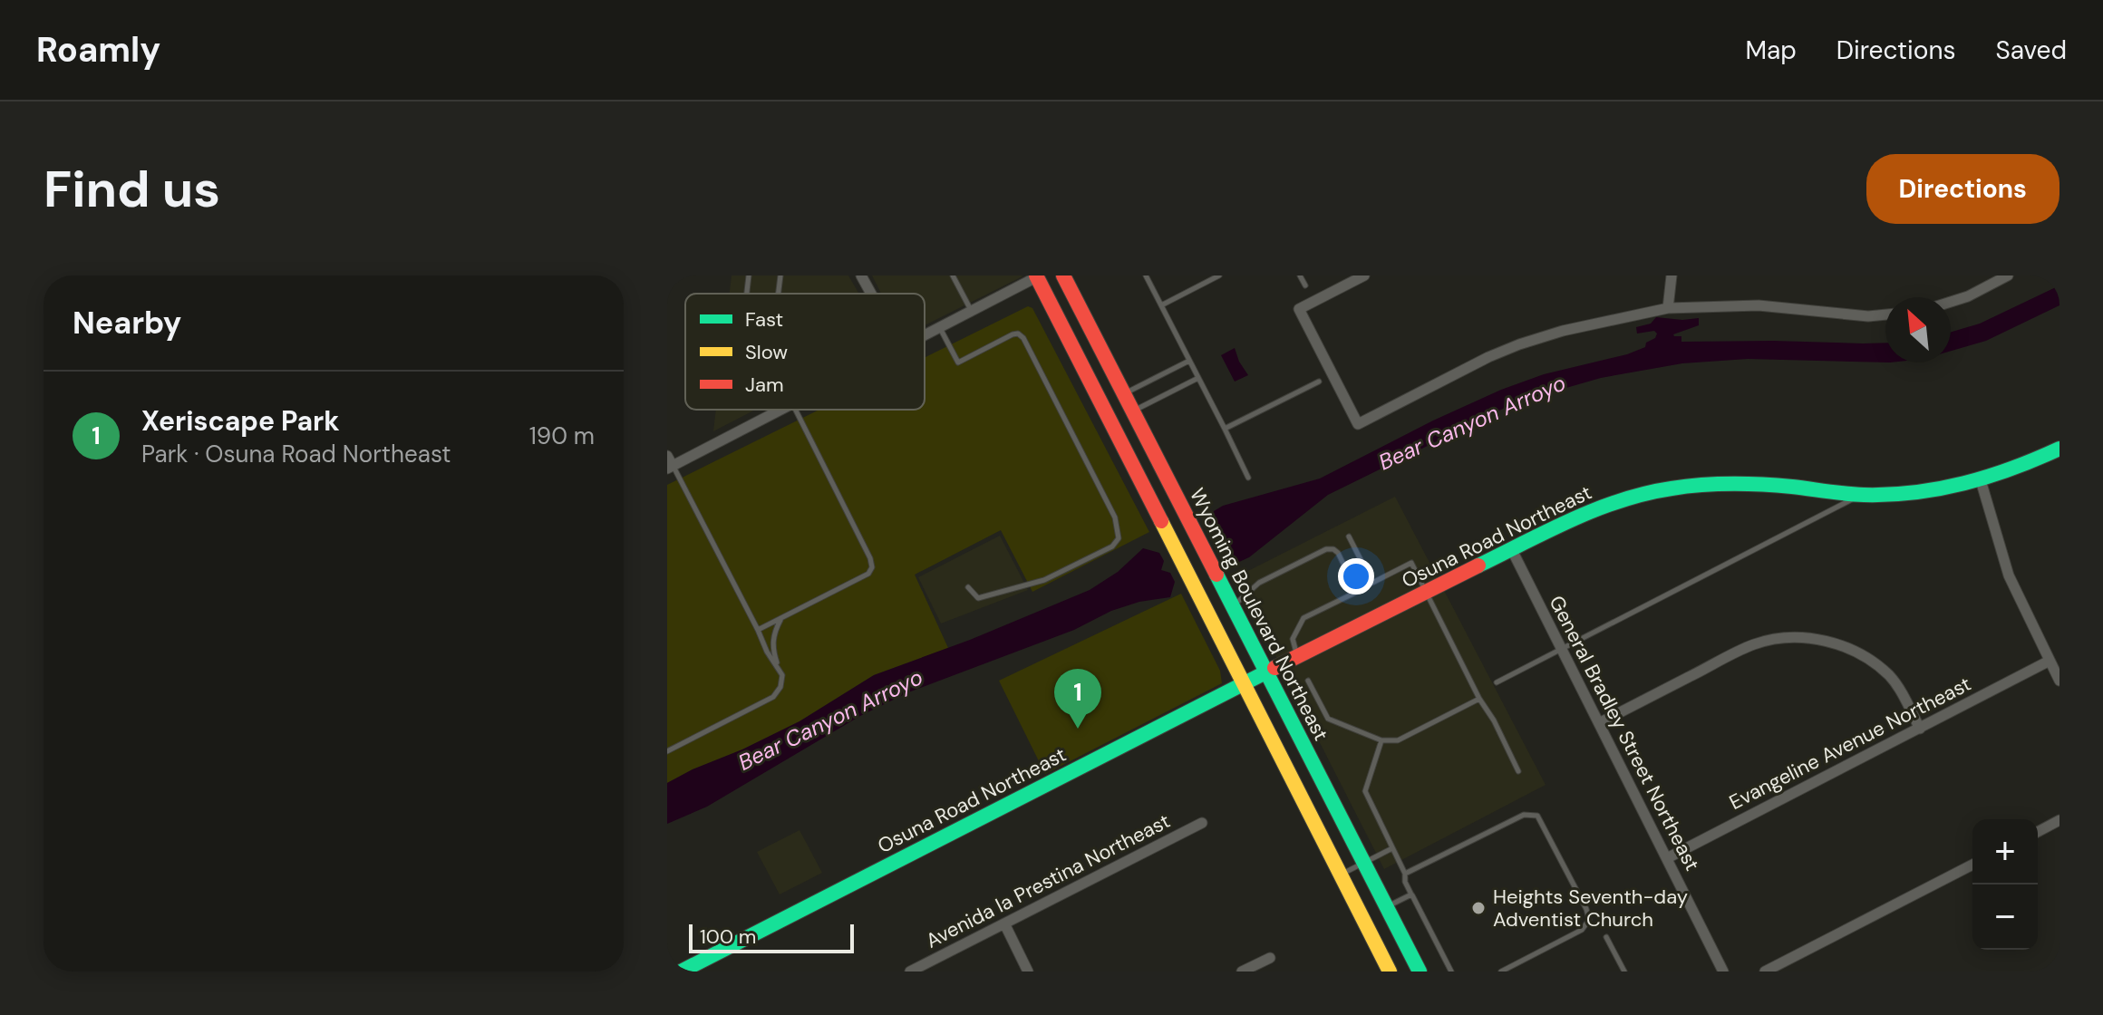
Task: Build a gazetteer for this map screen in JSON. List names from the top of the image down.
{
  "streets": {
    "main road": ["Osuna Road Northeast", "Wyoming Boulevard Northeast"],
    "street": ["General Bradley Street Northeast", "Evangeline Avenue Northeast", "Avenida la Prestina Northeast"]
  },
  "crossings": [
    ["Osuna Road Northeast", "Wyoming Boulevard Northeast"],
    ["Osuna Road Northeast", "General Bradley Street Northeast"],
    ["General Bradley Street Northeast", "Evangeline Avenue Northeast"]
  ],
  "water": ["Bear Canyon Arroyo"],
  "places": ["Heights Seventh-day Adventist Church"],
  "legend": ["Fast", "Slow", "Jam"],
  "scale_bar": "100 m",
  "north": "top left",
  "page": {
    "header": "Roamly",
    "nav": ["Map", "Directions", "Saved"],
    "buttons": "Directions",
    "title": "Find us",
    "heading": "Nearby",
    "list": [
      {
        "mark": "1",
        "name": "Xeriscape Park",
        "note": "Park · Osuna Road Northeast",
        "value": "190 m"
      }
    ],
    "pins": "1",
    "map_buttons": ["+", "−"],
    "scale": "100 m"
  }
}
